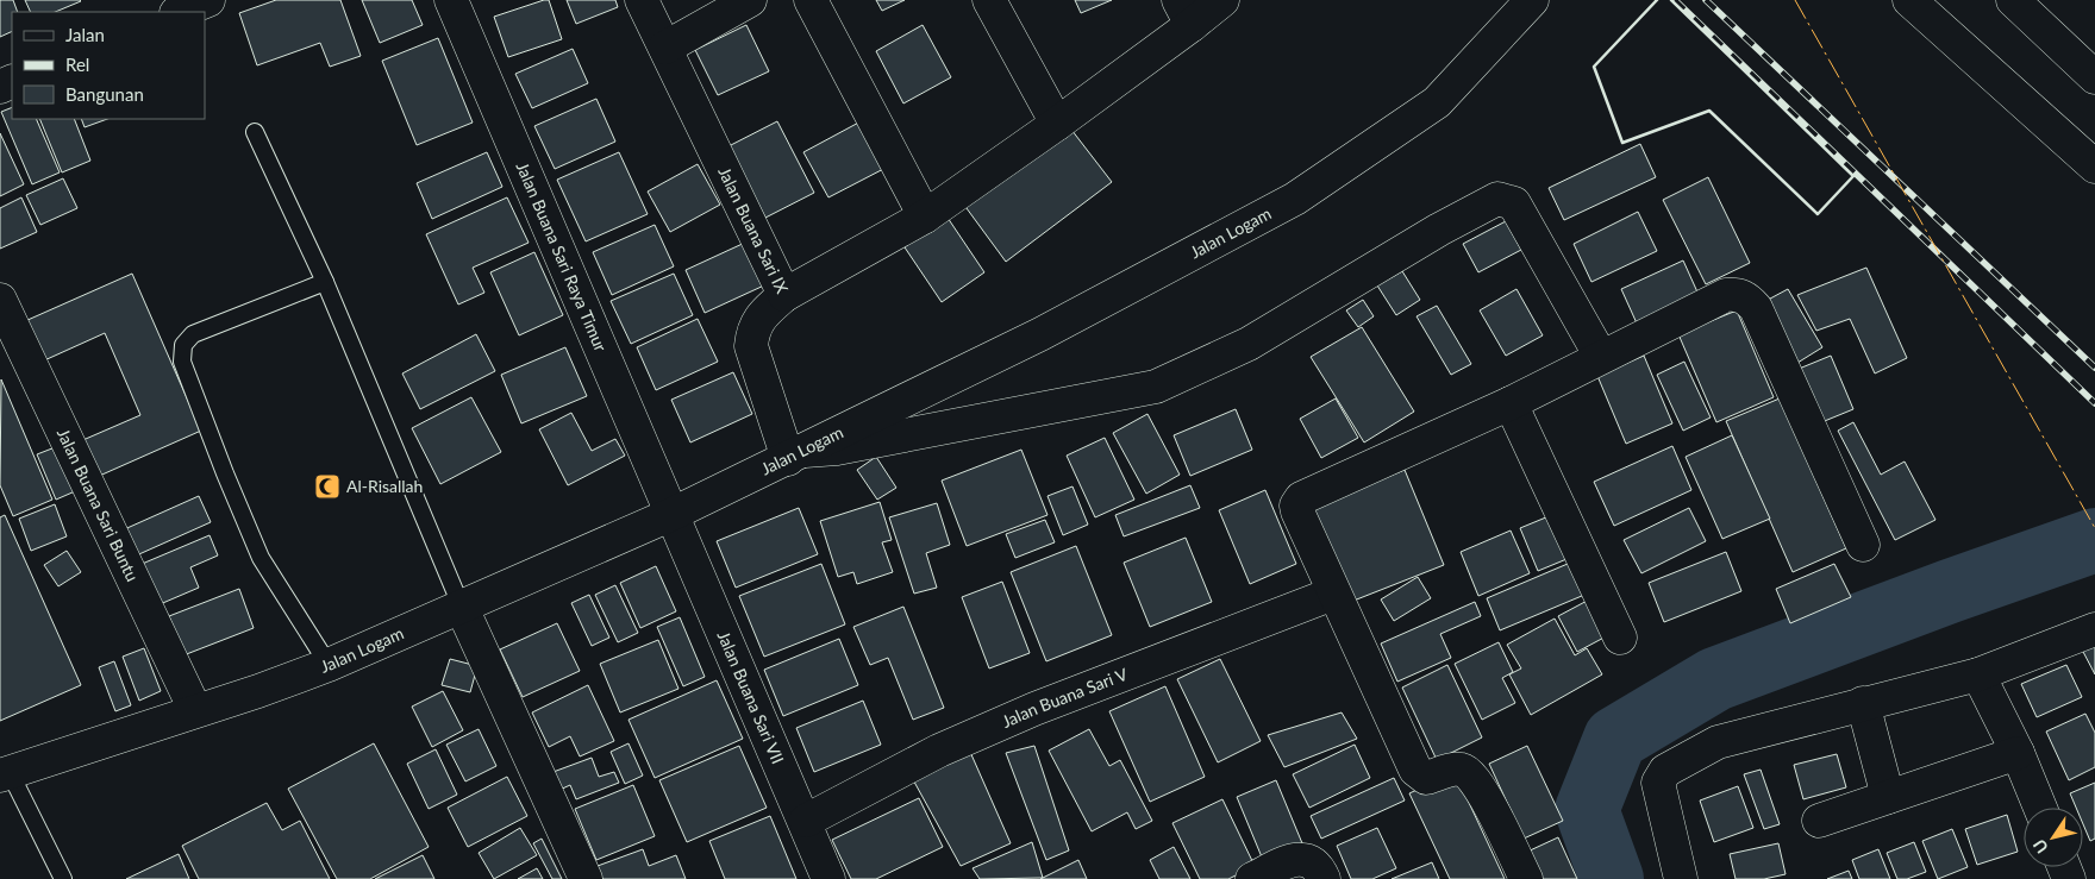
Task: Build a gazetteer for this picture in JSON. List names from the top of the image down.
{
  "streets": {
    "main road": [
      "Jalan Buana Sari IX",
      "Jalan Logam",
      "Jalan Buana Sari Raya Timur",
      "Jalan Buana Sari Buntu",
      "Jalan Buana Sari VII",
      "Jalan Buana Sari V"
    ]
  },
  "crossings": [
    ["Jalan Buana Sari IX", "Jalan Logam"],
    ["Jalan Logam", "Jalan Buana Sari Raya Timur"],
    ["Jalan Logam", "Jalan Buana Sari Buntu"],
    ["Jalan Logam", "Jalan Buana Sari VII"],
    ["Jalan Buana Sari Raya Timur", "Jalan Buana Sari VII"],
    ["Jalan Buana Sari VII", "Jalan Buana Sari V"]
  ],
  "places": {
    "mosque": ["Al-Risallah"]
  },
  "legend": ["Jalan", "Rel", "Bangunan"],
  "north": "bottom left"
}
